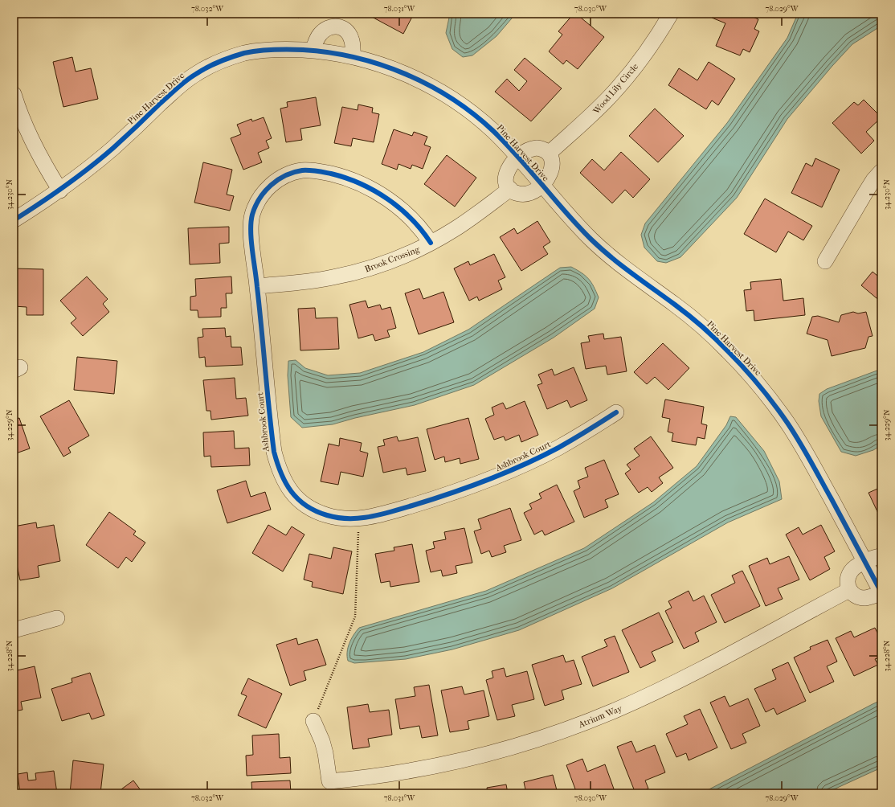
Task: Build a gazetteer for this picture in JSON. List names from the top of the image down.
{
  "streets": {
    "street": [
      "Wood Lily Circle",
      "Pine Harvest Drive",
      "Brook Crossing",
      "Ashbrook Court",
      "Atrium Way"
    ]
  },
  "crossings": [
    ["Brook Crossing", "Ashbrook Court"]
  ],
  "coordinates": [
    "78.032°W",
    "78.031°W",
    "78.030°W",
    "78.029°W",
    "34.230°N",
    "34.229°N",
    "34.228°N"
  ]
}
